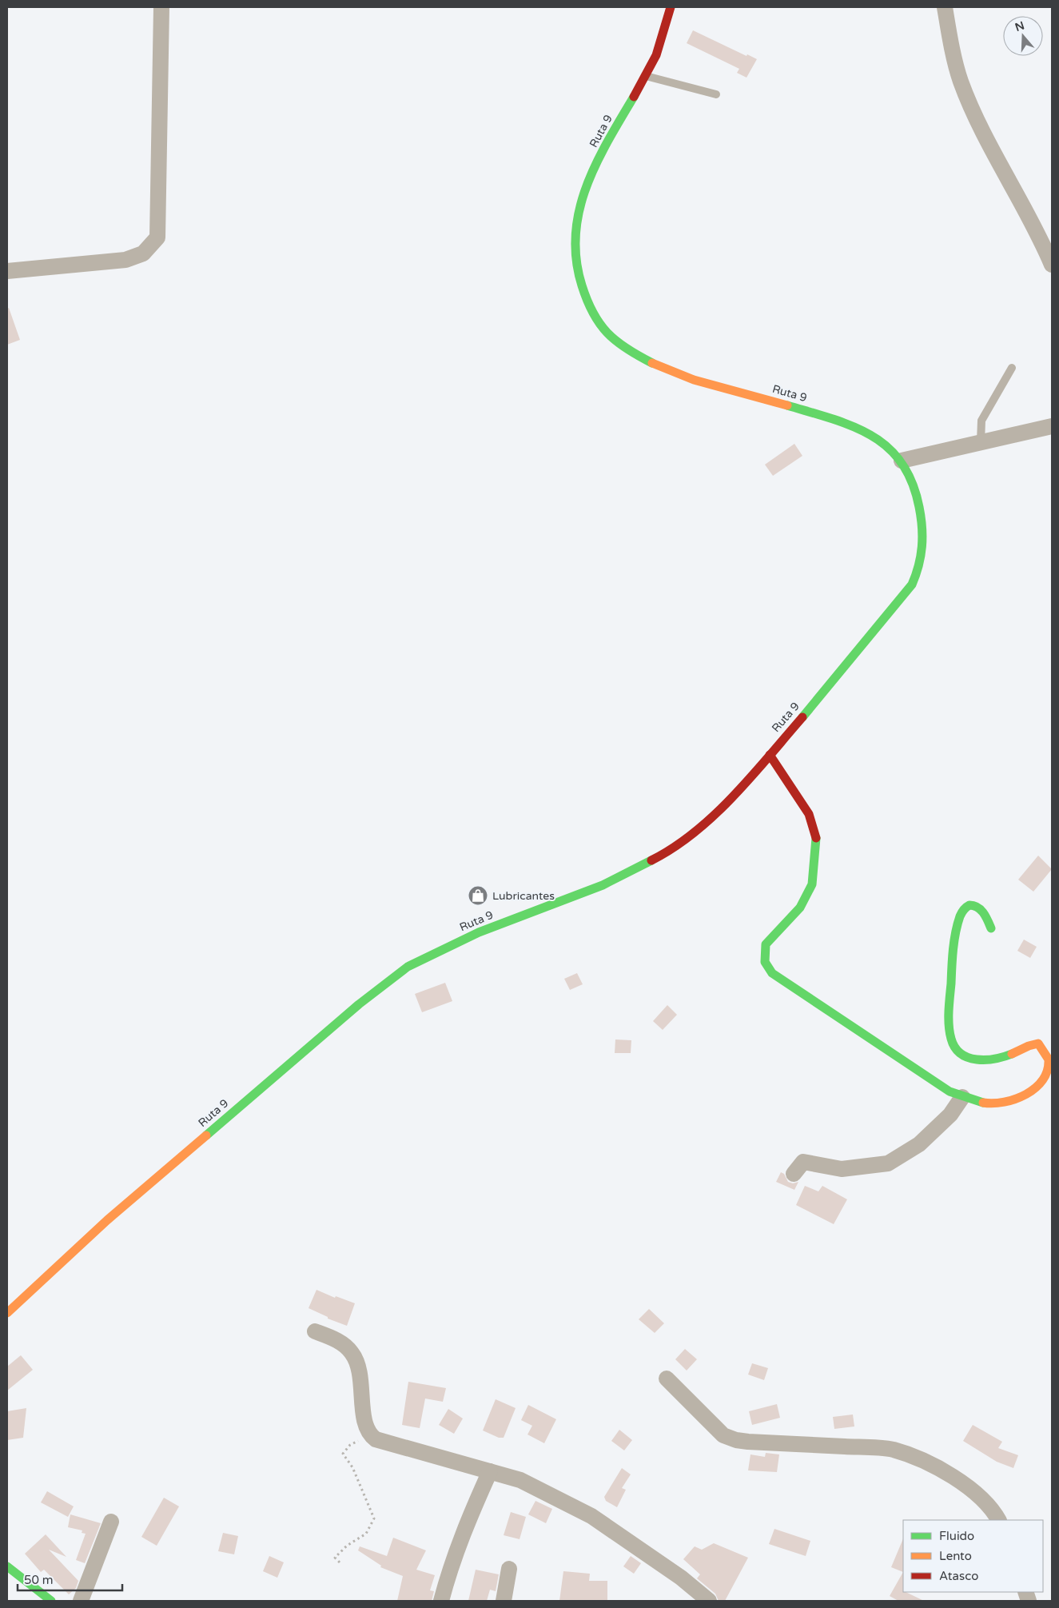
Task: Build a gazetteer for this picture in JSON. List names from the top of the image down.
{
  "streets": {
    "main road": ["Ruta 9"]
  },
  "places": {
    "shop": ["Lubricantes"]
  },
  "legend": ["Fluido", "Lento", "Atasco"],
  "scale_bar": "50 m",
  "north": "top"
}
